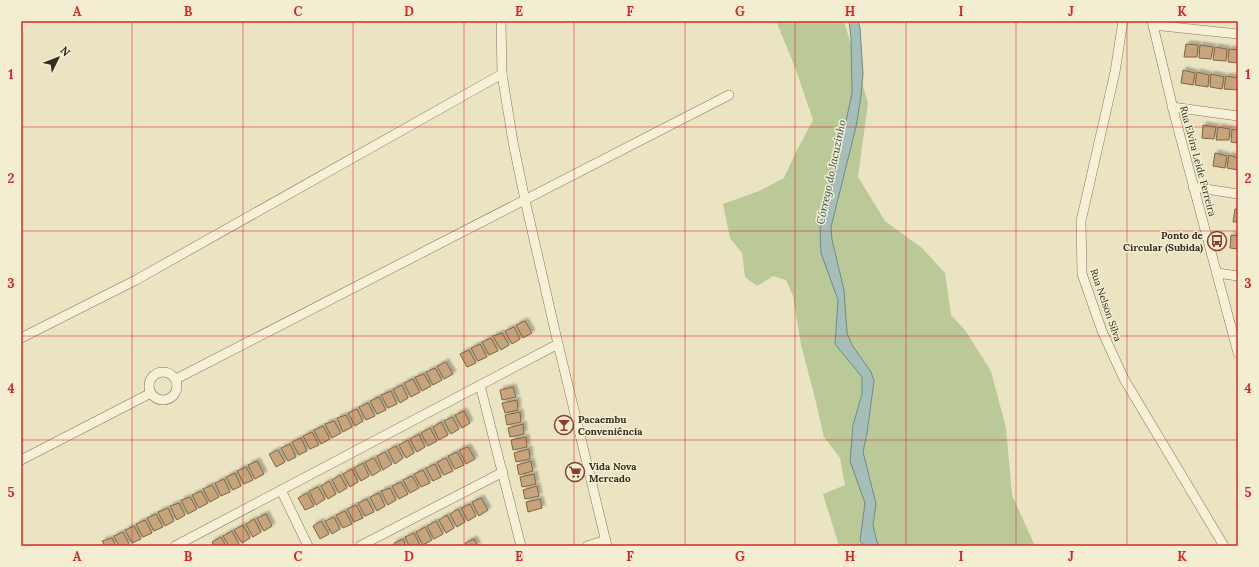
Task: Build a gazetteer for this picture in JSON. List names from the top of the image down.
{
  "streets": {
    "street": ["Rua Elvira Leide Ferreira", "Rua Nelson Silva"]
  },
  "water": ["Córrego do Jacuzinho"],
  "places": {
    "bus stop": ["Ponto de Circular (Subida)"],
    "bar": ["Pacaembu Conveniência"],
    "supermarket": ["Vida Nova Mercado"]
  },
  "north": "top right",
  "grid": {
    "columns": [
      "A",
      "B",
      "C",
      "D",
      "E",
      "F",
      "G",
      "H",
      "I",
      "J",
      "K"
    ],
    "rows": [
      "1",
      "2",
      "3",
      "4",
      "5"
    ]
  }
}
